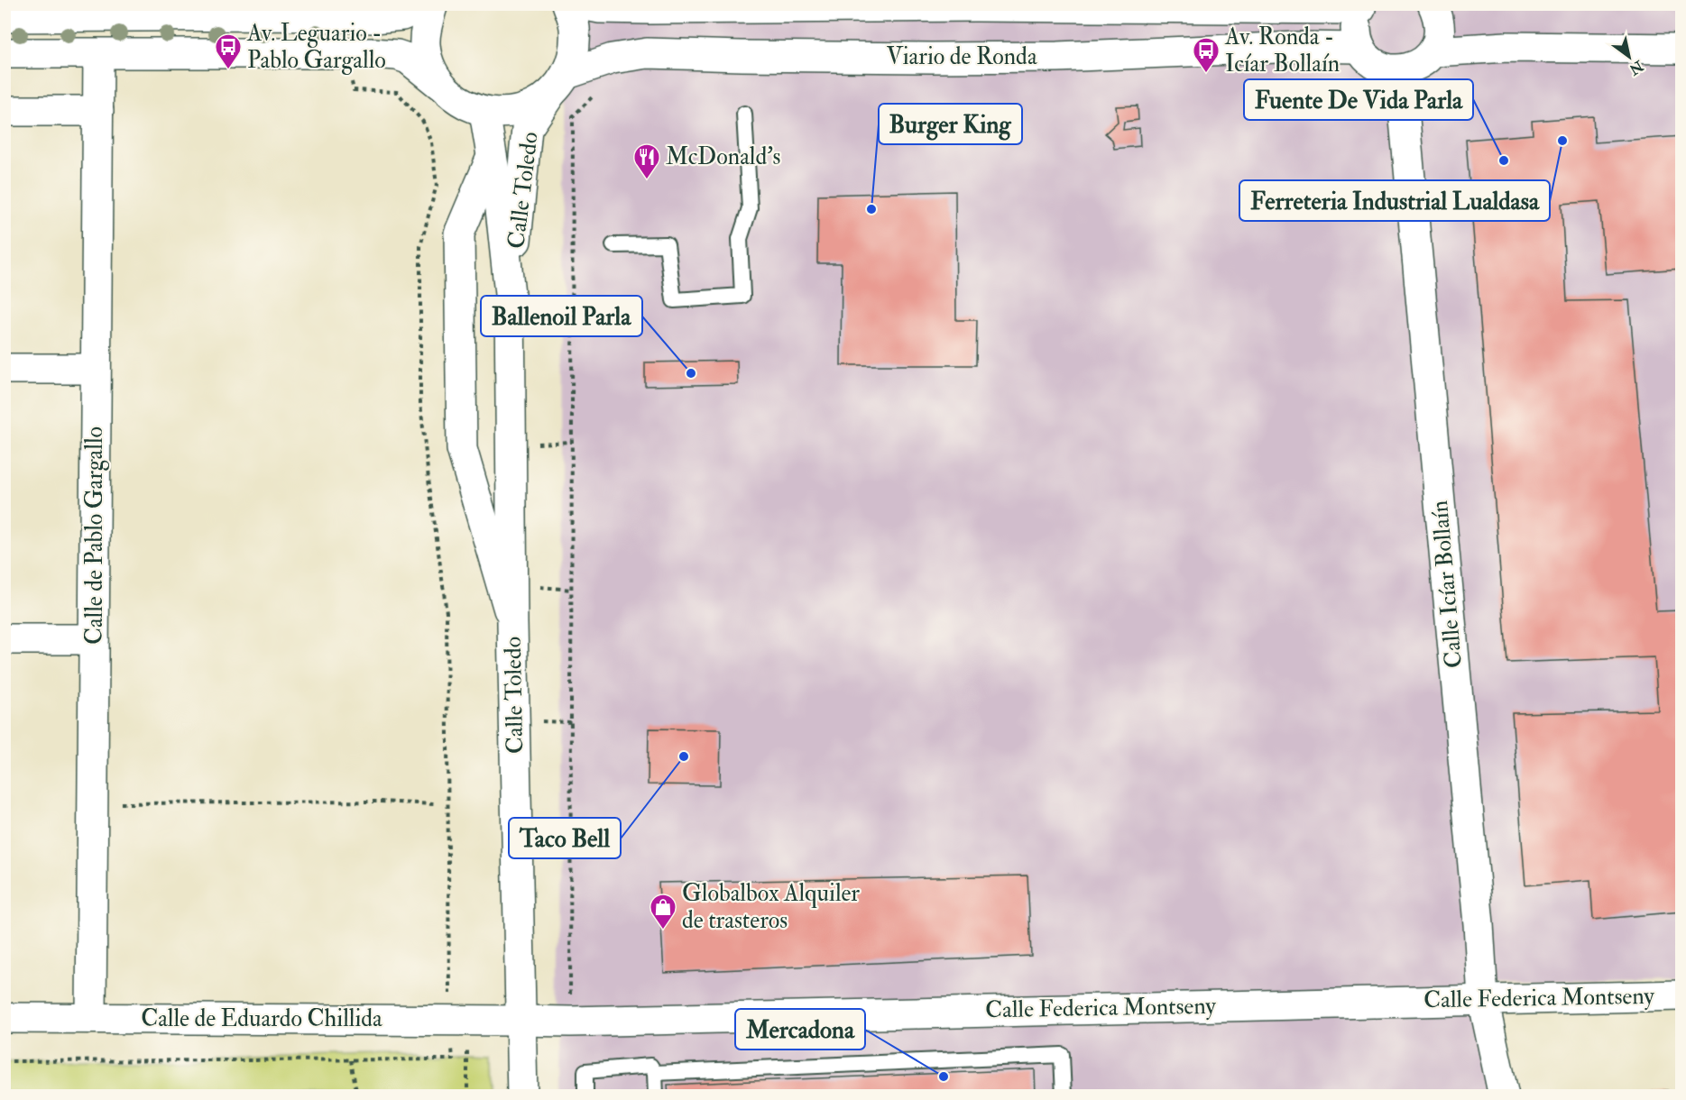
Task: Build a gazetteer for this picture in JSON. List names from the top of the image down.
{
  "streets": {
    "street": [
      "Viario de Ronda",
      "Calle Toledo",
      "Calle de Pablo Gargallo",
      "Calle Icíar Bollaín",
      "Calle Federica Montseny",
      "Calle de Eduardo Chillida"
    ]
  },
  "crossings": [
    ["Viario de Ronda", "Calle Toledo"],
    ["Calle Toledo", "Calle Federica Montseny"],
    ["Calle Toledo", "Calle de Eduardo Chillida"],
    ["Calle de Pablo Gargallo", "Calle de Eduardo Chillida"],
    ["Calle Icíar Bollaín", "Calle Federica Montseny"],
    ["Calle Federica Montseny", "Calle de Eduardo Chillida"]
  ],
  "places": {
    "bus stop": ["Av. Leguario - Pablo Gargallo", "Av. Ronda - Icíar Bollaín"],
    "other": [
      "Ferreteria Industrial Lualdasa",
      "Fuente De Vida Parla",
      "Burger King",
      "Ballenoil Parla",
      "Taco Bell",
      "Mercadona"
    ],
    "restaurant": ["McDonald's"],
    "shop": ["Globalbox Alquiler de trasteros"]
  },
  "north": "bottom right"
}
